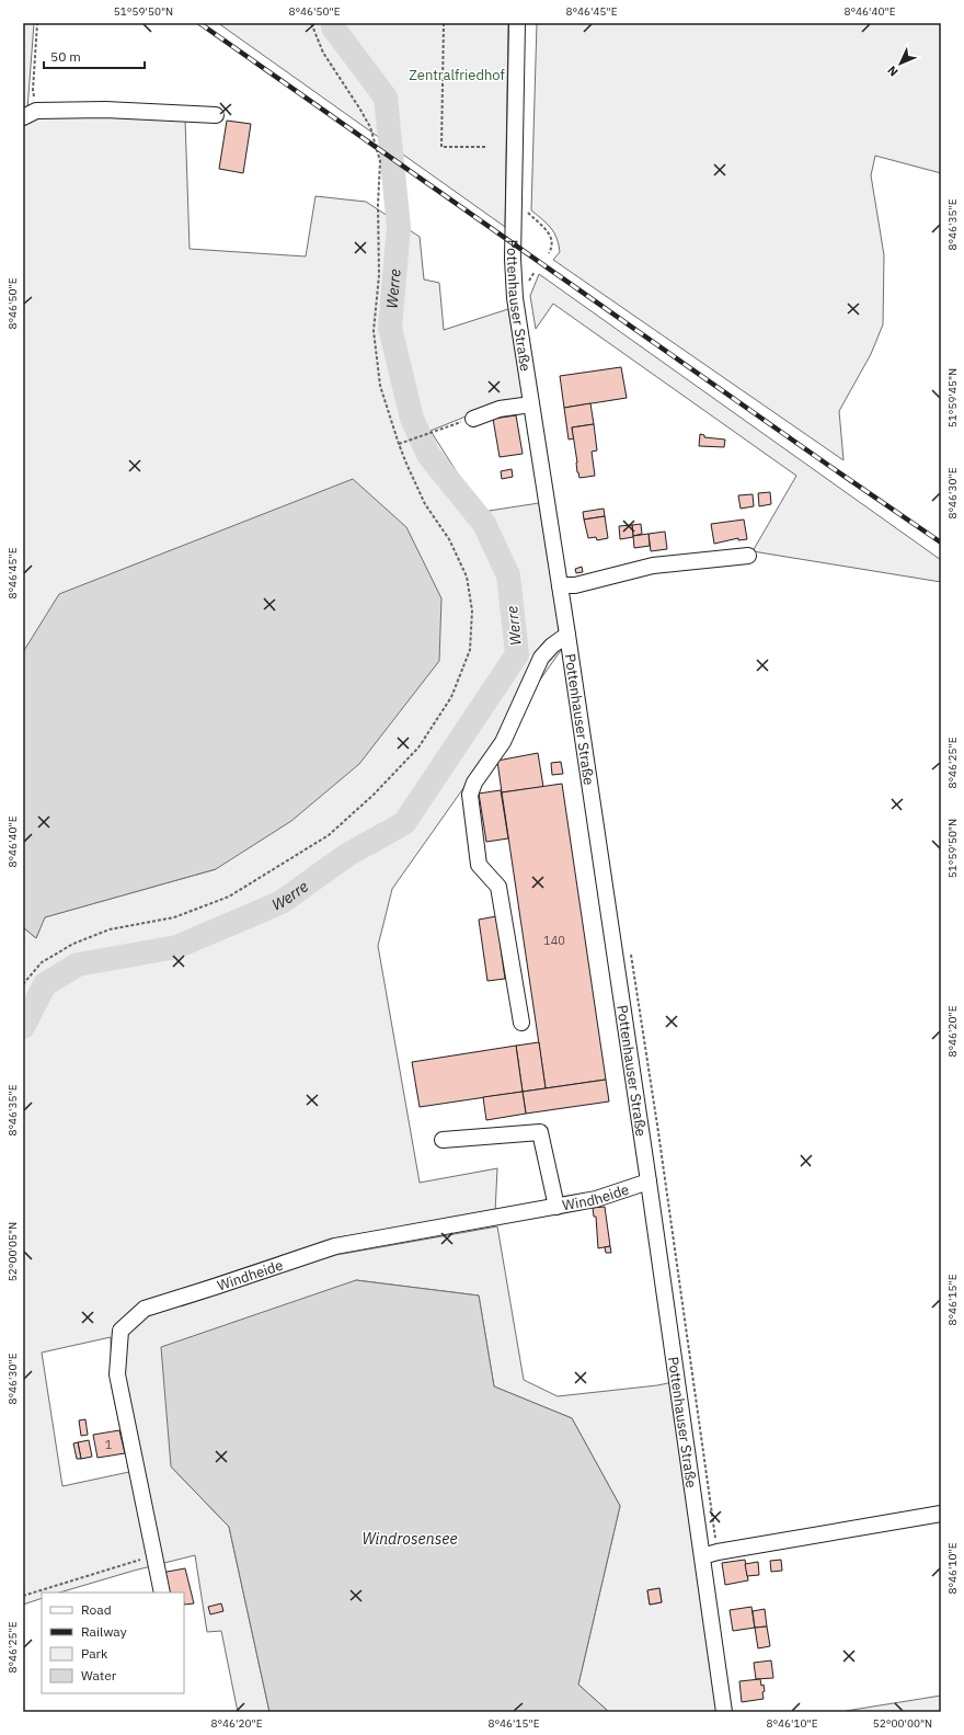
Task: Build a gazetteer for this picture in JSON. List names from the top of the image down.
{
  "streets": {
    "street": ["Pottenhauser Straße", "Windheide"]
  },
  "crossings": [
    ["Pottenhauser Straße", "Windheide"]
  ],
  "water": ["Werre", "Windrosensee"],
  "parks": ["Zentralfriedhof"],
  "house_numbers": ["140", "1"],
  "legend": [
    "Road",
    "Railway",
    "Park",
    "Water"
  ],
  "scale_bar": "50 m",
  "north": "bottom left",
  "coordinates": [
    "51°59'50\"N",
    "8°46'50\"E",
    "8°46'45\"E",
    "8°46'40\"E",
    "8°46'35\"E",
    "51°59'45\"N",
    "8°46'30\"E",
    "8°46'25\"E",
    "8°46'20\"E",
    "52°00'05\"N",
    "8°46'15\"E",
    "8°46'10\"E",
    "52°00'00\"N"
  ]
}
